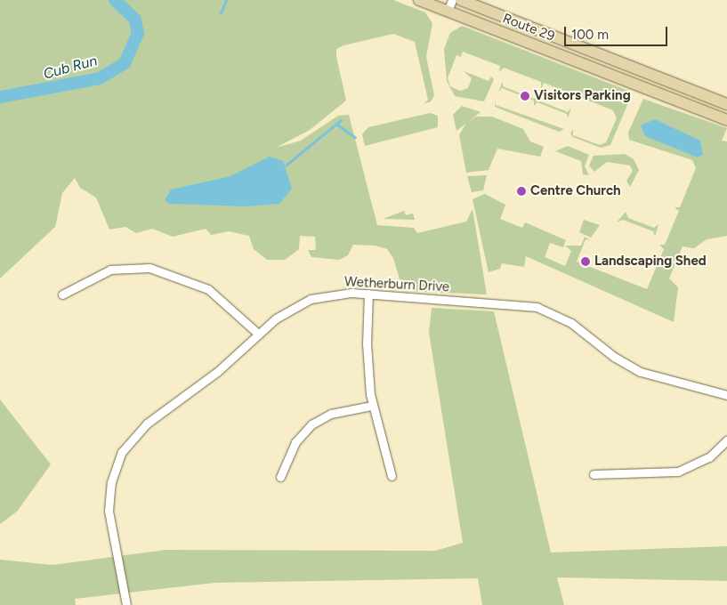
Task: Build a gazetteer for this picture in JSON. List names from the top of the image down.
{
  "streets": {
    "main road": ["Route 29"],
    "street": ["Wetherburn Drive"]
  },
  "water": ["Cub Run"],
  "places": ["Visitors Parking", "Centre Church", "Landscaping Shed"],
  "scale_bar": "100 m"
}
